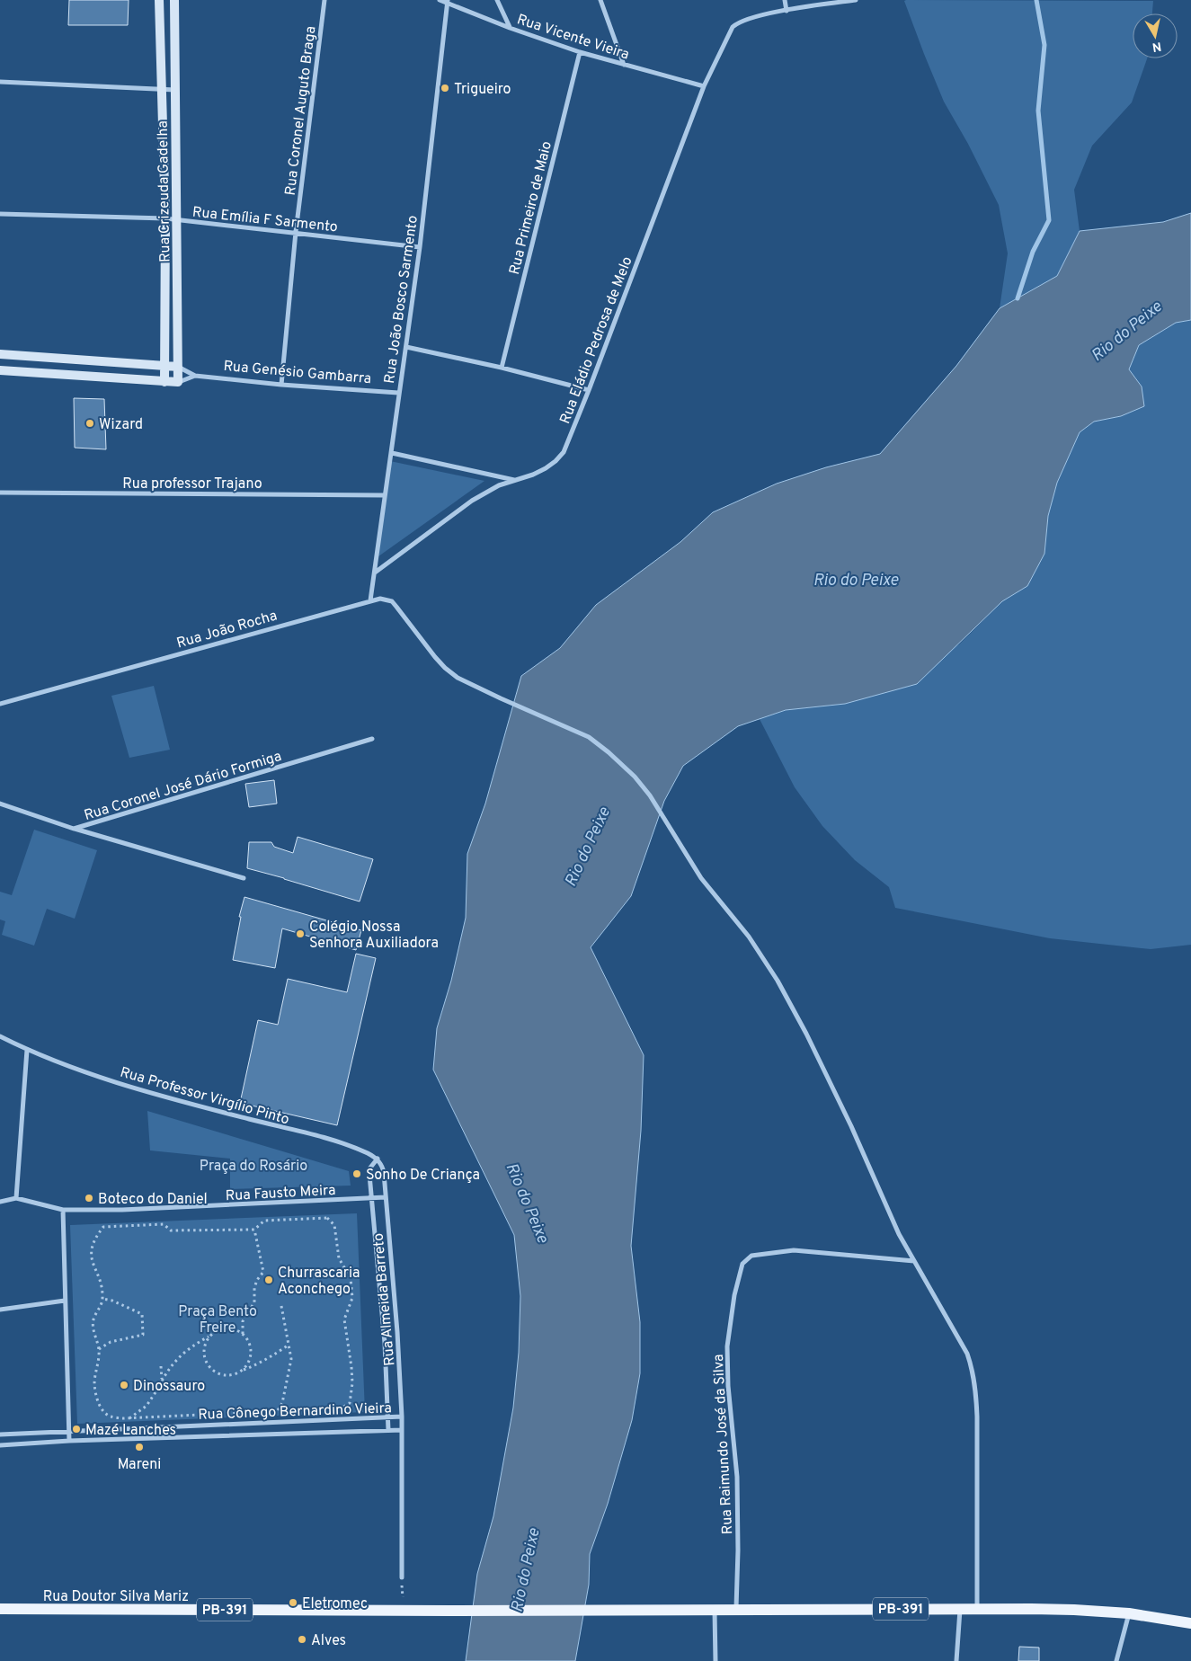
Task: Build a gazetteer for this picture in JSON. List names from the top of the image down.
{
  "streets": {
    "main road": ["Rua Doutor Silva Mariz", "PB-391"],
    "street": [
      "Rua Vicente Vieira",
      "Rua Coronel Auguto Braga",
      "Rua Crizeuda Gadelha",
      "Rua Primeiro de Maio",
      "Rua Emília F Sarmento",
      "Rua João Bosco Sarmento",
      "Rua Eládio Pedrosa de Melo",
      "Rua Genésio Gambarra",
      "Rua professor Trajano",
      "Rua João Rocha",
      "Rua Coronel José Dário Formiga",
      "Rua Professor Virgílio Pinto",
      "Rua Fausto Meira",
      "Rua Almeida Barreto",
      "Rua Cônego Bernardino Vieira",
      "Rua Raimundo José da Silva"
    ]
  },
  "crossings": [
    ["Rua Vicente Vieira", "Rua Primeiro de Maio"],
    ["Rua Vicente Vieira", "Rua João Bosco Sarmento"],
    ["Rua Vicente Vieira", "Rua Eládio Pedrosa de Melo"],
    ["Rua Coronel Auguto Braga", "Rua Emília F Sarmento"],
    ["Rua Coronel Auguto Braga", "Rua Genésio Gambarra"],
    ["Rua Crizeuda Gadelha", "Rua Emília F Sarmento"],
    ["Rua Crizeuda Gadelha", "Rua Genésio Gambarra"],
    ["Rua Emília F Sarmento", "Rua João Bosco Sarmento"],
    ["Rua João Bosco Sarmento", "Rua Eládio Pedrosa de Melo"],
    ["Rua João Bosco Sarmento", "Rua Genésio Gambarra"],
    ["Rua João Bosco Sarmento", "Rua professor Trajano"],
    ["Rua João Bosco Sarmento", "Rua João Rocha"],
    ["Rua João Rocha", "Rua Raimundo José da Silva"],
    ["Rua João Rocha", "PB-391"],
    ["Rua Professor Virgílio Pinto", "Rua Almeida Barreto"],
    ["Rua Fausto Meira", "Rua Almeida Barreto"],
    ["Rua Almeida Barreto", "Rua Cônego Bernardino Vieira"],
    ["Rua Raimundo José da Silva", "PB-391"],
    ["Rua Doutor Silva Mariz", "PB-391"]
  ],
  "water": ["Rio do Peixe"],
  "parks": ["Praça do Rosário", "Praça Bento Freire"],
  "places": [
    "Trigueiro",
    "Wizard",
    "Colégio Nossa Senhora Auxiliadora",
    "Sonho De Criança",
    "Boteco do Daniel",
    "Churrascaria Aconchego",
    "Dinossauro",
    "Mazé Lanches",
    "Mareni",
    "Eletromec",
    "Alves"
  ],
  "north": "bottom"
}
